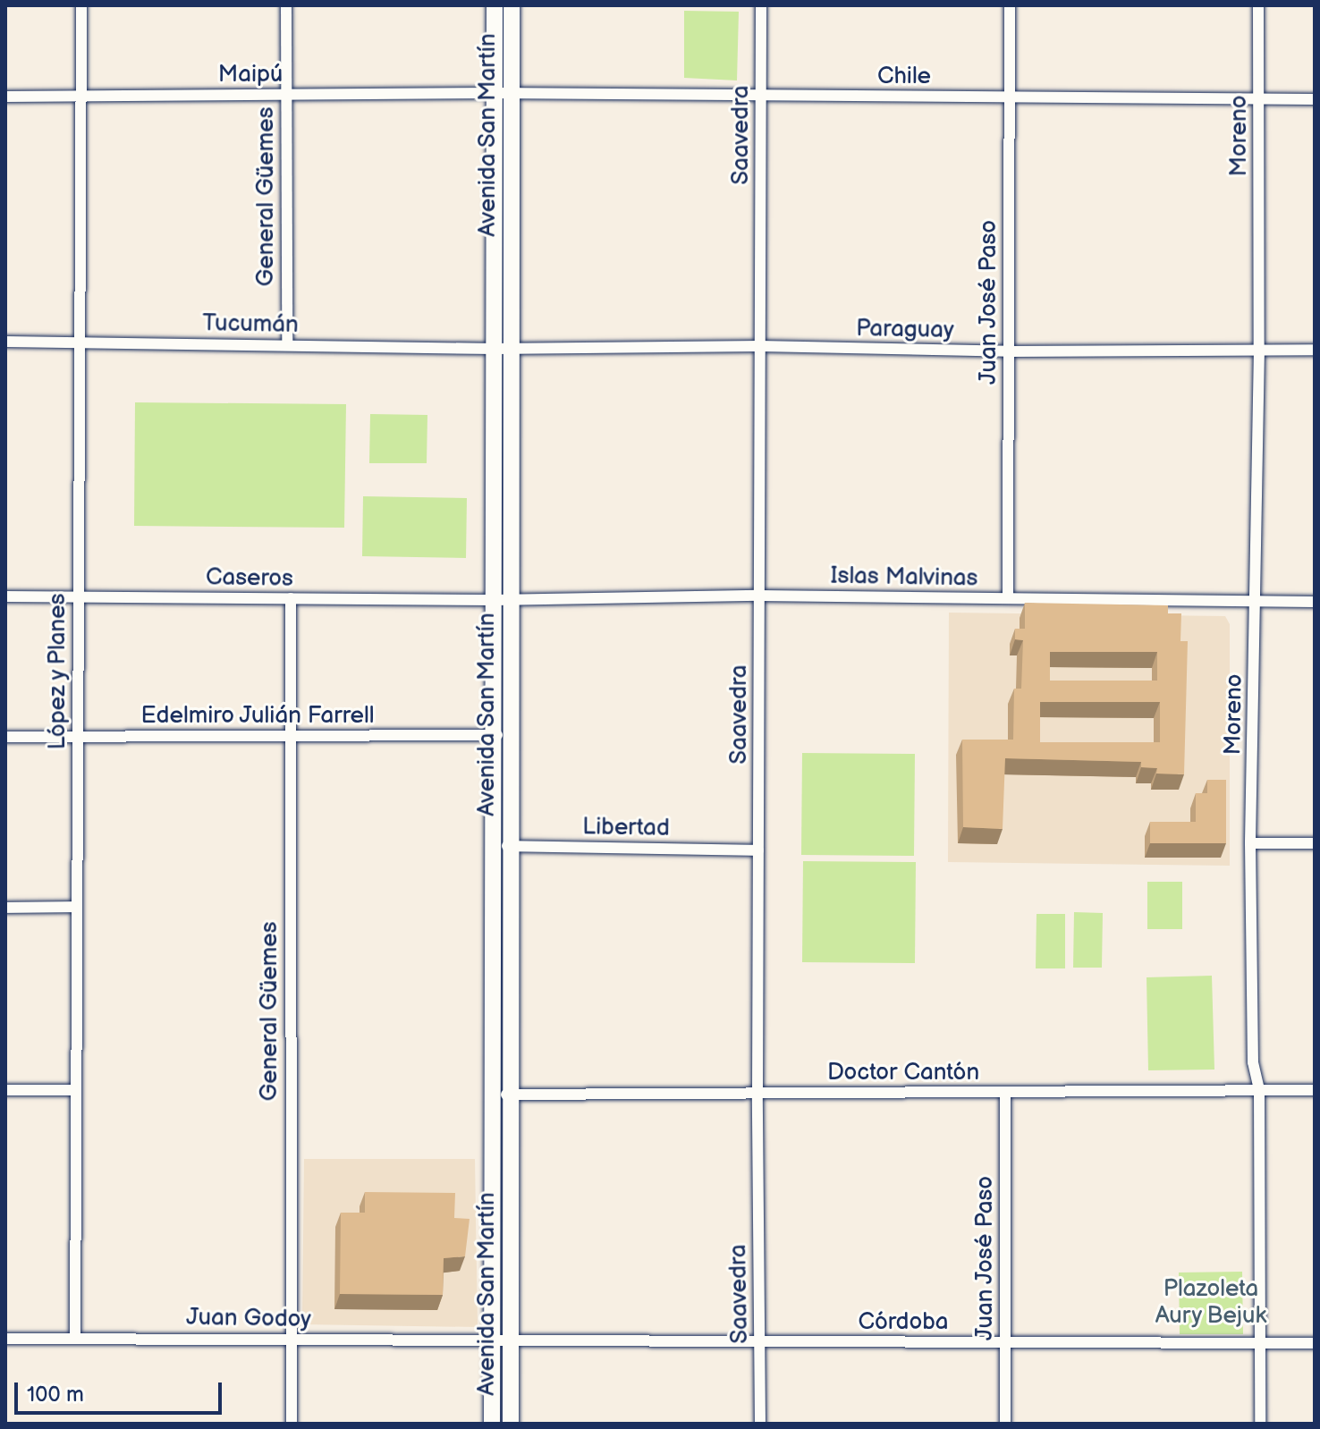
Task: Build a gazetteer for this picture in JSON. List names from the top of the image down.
{
  "streets": {
    "main road": ["Avenida San Martín"],
    "street": [
      "Maipú",
      "Chile",
      "Saavedra",
      "Moreno",
      "General Güemes",
      "Juan José Paso",
      "Tucumán",
      "Paraguay",
      "Islas Malvinas",
      "Caseros",
      "López y Planes",
      "Edelmiro Julián Farrell",
      "Libertad",
      "Doctor Cantón",
      "Juan Godoy",
      "Córdoba"
    ]
  },
  "crossings": [
    ["Maipú", "Chile"],
    ["Maipú", "Avenida San Martín"],
    ["Maipú", "General Güemes"],
    ["Maipú", "López y Planes"],
    ["Chile", "Avenida San Martín"],
    ["Chile", "Saavedra"],
    ["Chile", "Moreno"],
    ["Chile", "Juan José Paso"],
    ["Avenida San Martín", "Tucumán"],
    ["Avenida San Martín", "Paraguay"],
    ["Avenida San Martín", "Islas Malvinas"],
    ["Avenida San Martín", "Caseros"],
    ["Avenida San Martín", "Edelmiro Julián Farrell"],
    ["Avenida San Martín", "Libertad"],
    ["Avenida San Martín", "Doctor Cantón"],
    ["Avenida San Martín", "Juan Godoy"],
    ["Avenida San Martín", "Córdoba"],
    ["Saavedra", "Paraguay"],
    ["Saavedra", "Islas Malvinas"],
    ["Saavedra", "Libertad"],
    ["Saavedra", "Doctor Cantón"],
    ["Saavedra", "Córdoba"],
    ["Moreno", "Paraguay"],
    ["Moreno", "Islas Malvinas"],
    ["Moreno", "Doctor Cantón"],
    ["Moreno", "Córdoba"],
    ["General Güemes", "Tucumán"],
    ["General Güemes", "Caseros"],
    ["General Güemes", "Edelmiro Julián Farrell"],
    ["General Güemes", "Juan Godoy"],
    ["Juan José Paso", "Paraguay"],
    ["Juan José Paso", "Islas Malvinas"],
    ["Juan José Paso", "Doctor Cantón"],
    ["Juan José Paso", "Córdoba"],
    ["Tucumán", "Paraguay"],
    ["Tucumán", "López y Planes"],
    ["Islas Malvinas", "Caseros"],
    ["Caseros", "López y Planes"],
    ["López y Planes", "Edelmiro Julián Farrell"],
    ["López y Planes", "Juan Godoy"],
    ["Juan Godoy", "Córdoba"]
  ],
  "parks": ["Plazoleta Aury Bejuk"],
  "scale_bar": "100 m"
}
